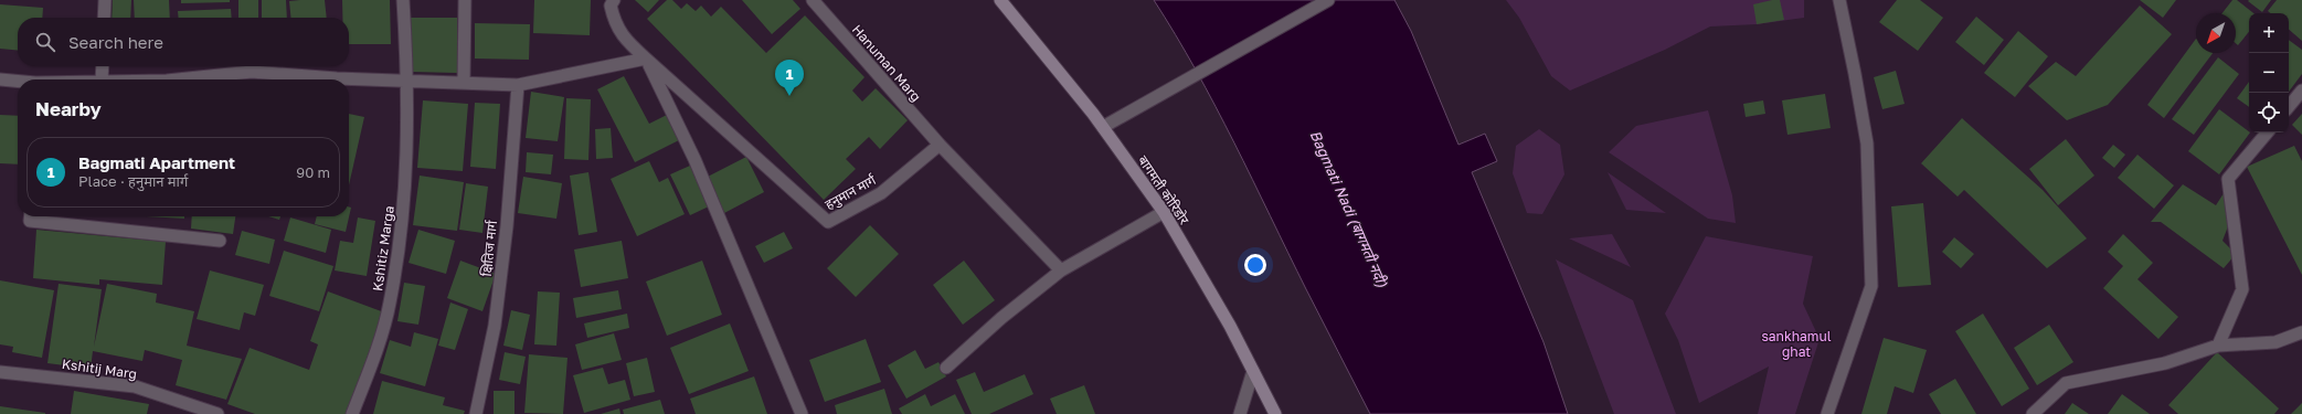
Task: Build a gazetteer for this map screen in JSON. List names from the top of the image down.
{
  "streets": {
    "main road": ["बागमती कोरिडोर"],
    "street": [
      "Hanuman Marg",
      "हनुमान मार्ग",
      "Kshitiz Marga",
      "क्षितिज मार्ग",
      "Kshitij Marg"
    ]
  },
  "crossings": [
    ["Hanuman Marg", "हनुमान मार्ग"]
  ],
  "water": ["Bagmati Nadi (बागमती नदी)"],
  "parks": ["sankhamul ghat"],
  "north": "bottom left",
  "page": {
    "map_buttons": ["+", "−"],
    "search": "Search here",
    "pins": "1",
    "heading": "Nearby",
    "list": [
      {
        "mark": "1",
        "name": "Bagmati Apartment",
        "note": "Place · हनुमान मार्ग",
        "value": "90 m"
      }
    ]
  }
}
